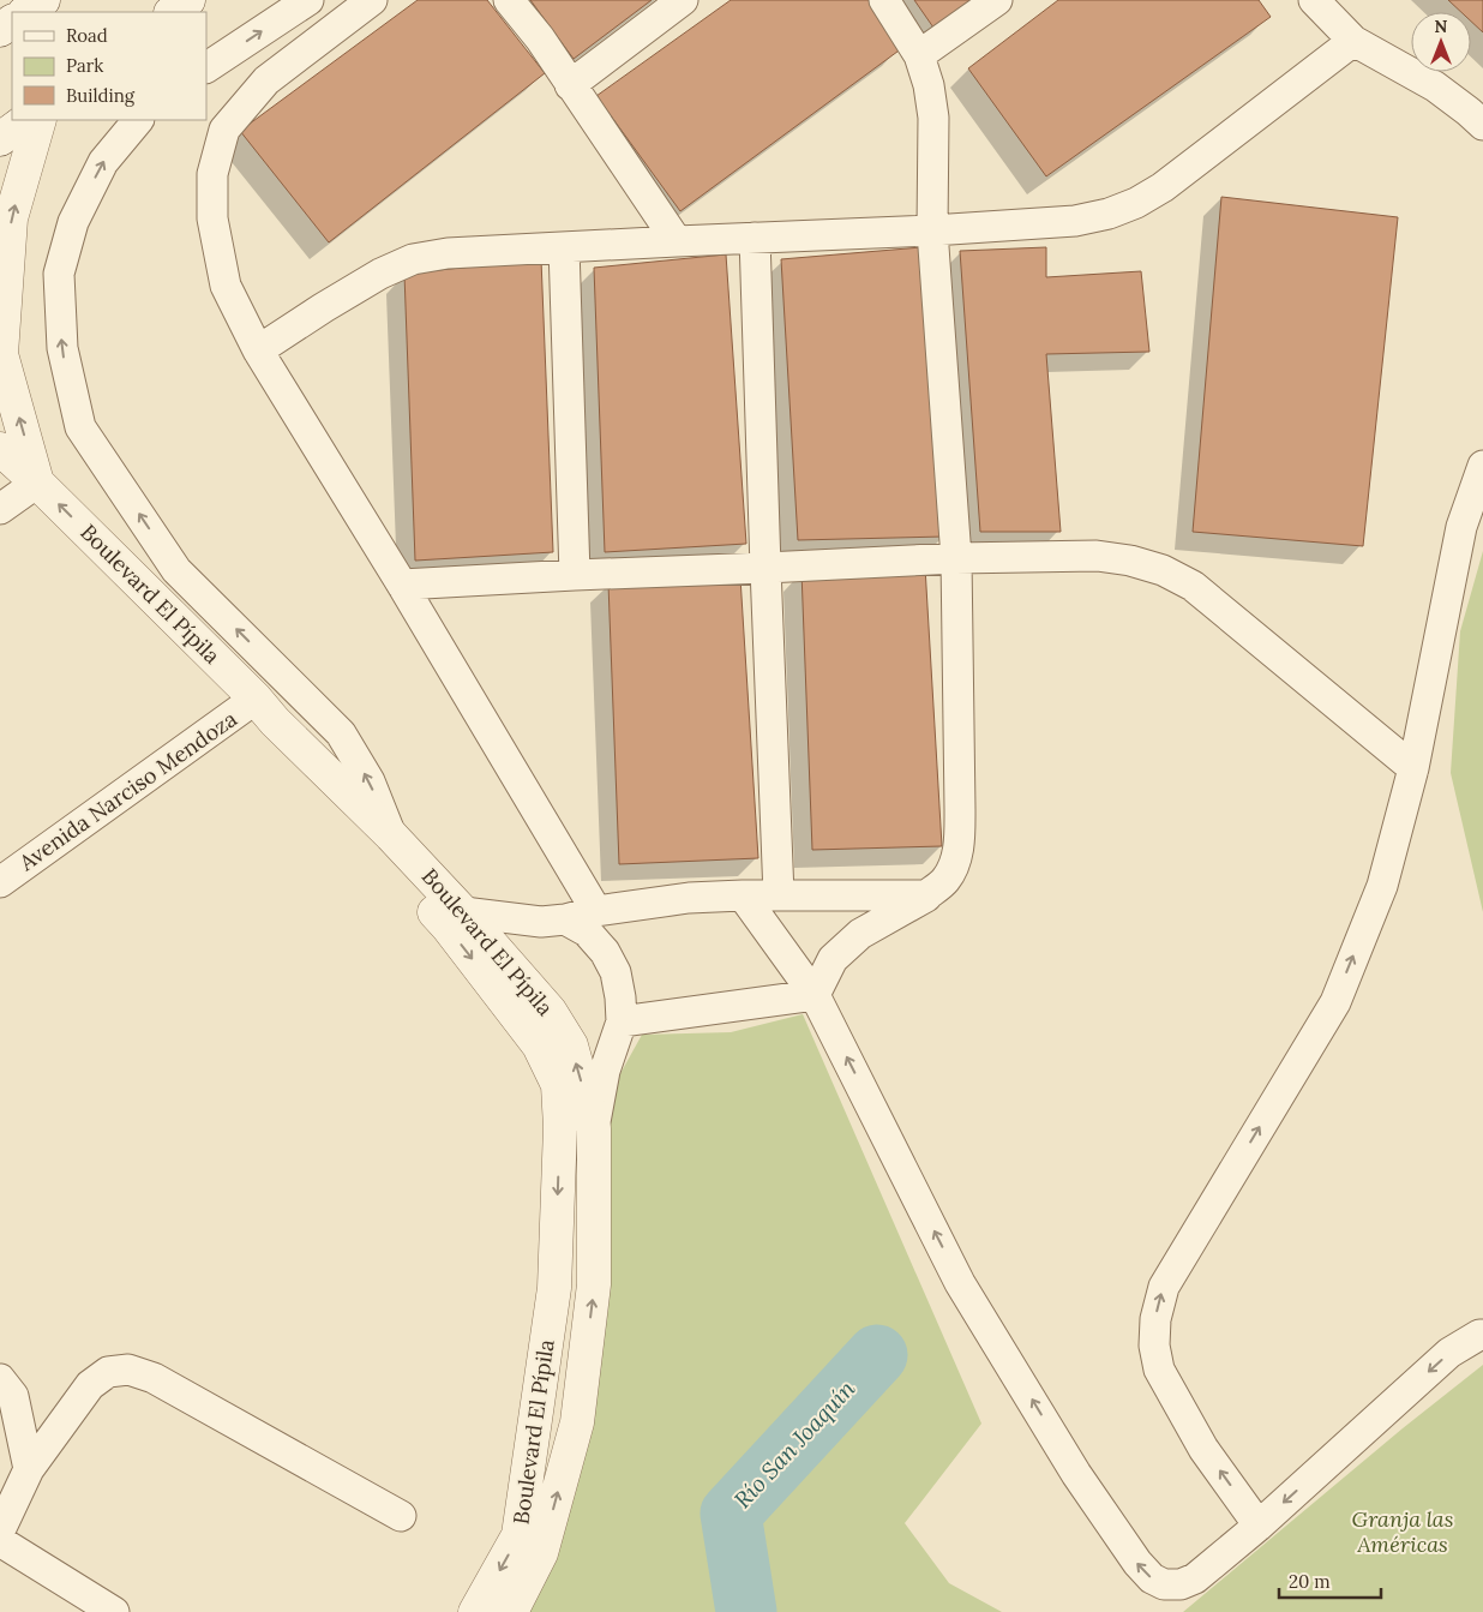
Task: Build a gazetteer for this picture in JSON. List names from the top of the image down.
{
  "streets": {
    "street": ["Boulevard El Pípila", "Avenida Narciso Mendoza"]
  },
  "crossings": [
    ["Boulevard El Pípila", "Avenida Narciso Mendoza"]
  ],
  "water": ["Río San Joaquín"],
  "parks": ["Granja las Américas"],
  "legend": ["Road", "Park", "Building"],
  "scale_bar": "20 m",
  "north": "top"
}
